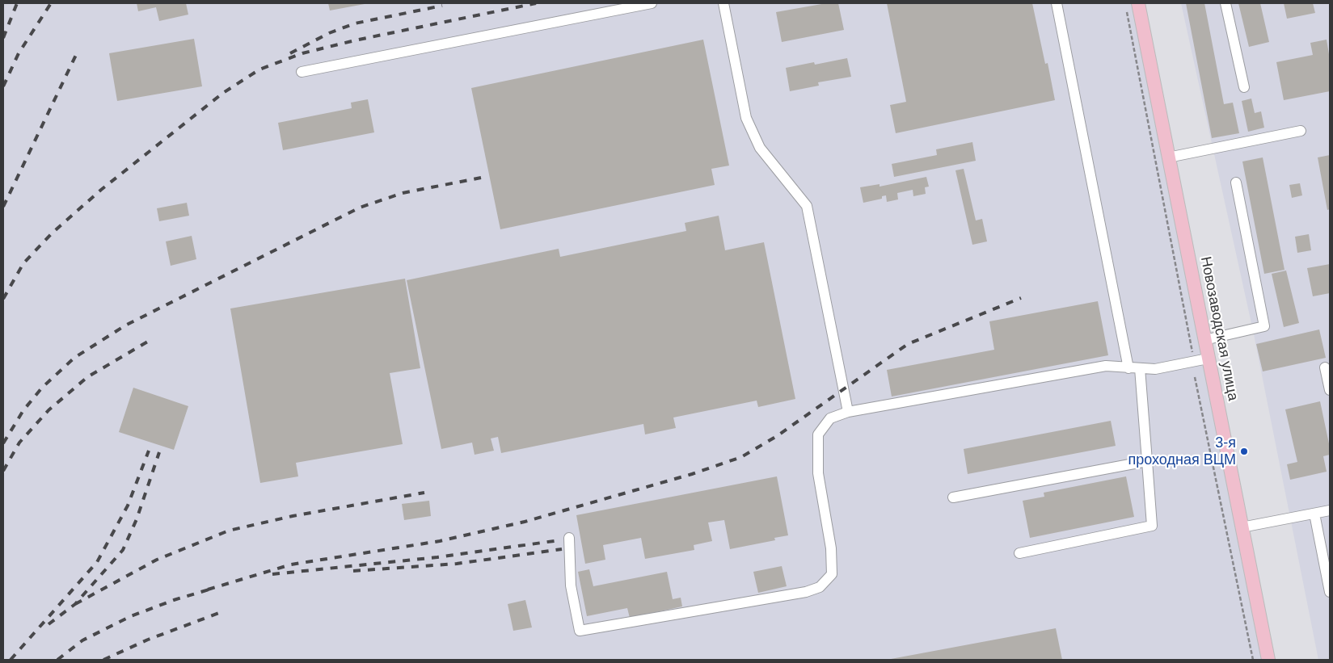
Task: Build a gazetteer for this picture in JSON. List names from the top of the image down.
{
  "streets": {
    "main road": ["Новозаводская улица"]
  },
  "places": ["3-я проходная ВЦМ"]
}
